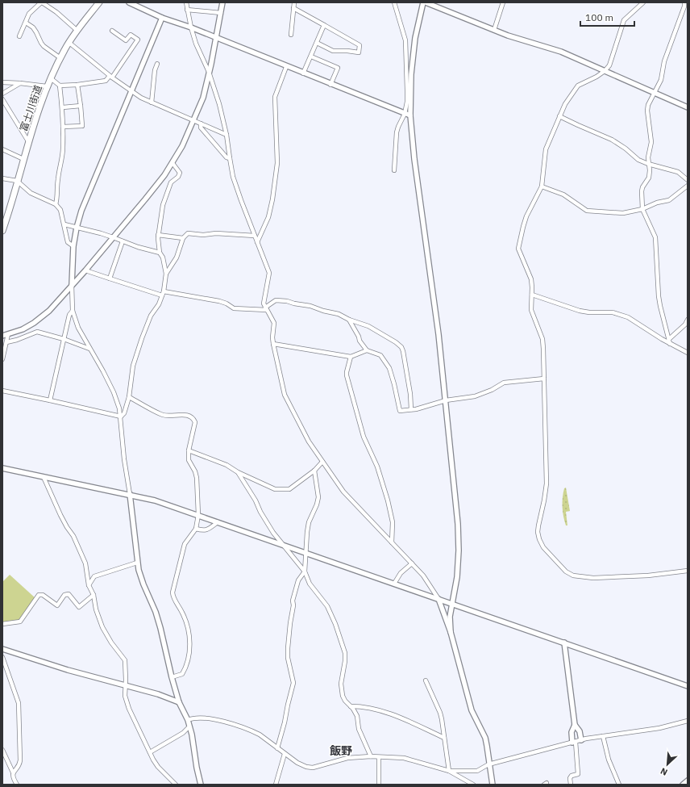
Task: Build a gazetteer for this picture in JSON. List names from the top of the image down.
{
  "streets": {
    "main road": ["富士川街道"]
  },
  "districts": ["飯野"],
  "scale_bar": "100 m",
  "north": "bottom left"
}
